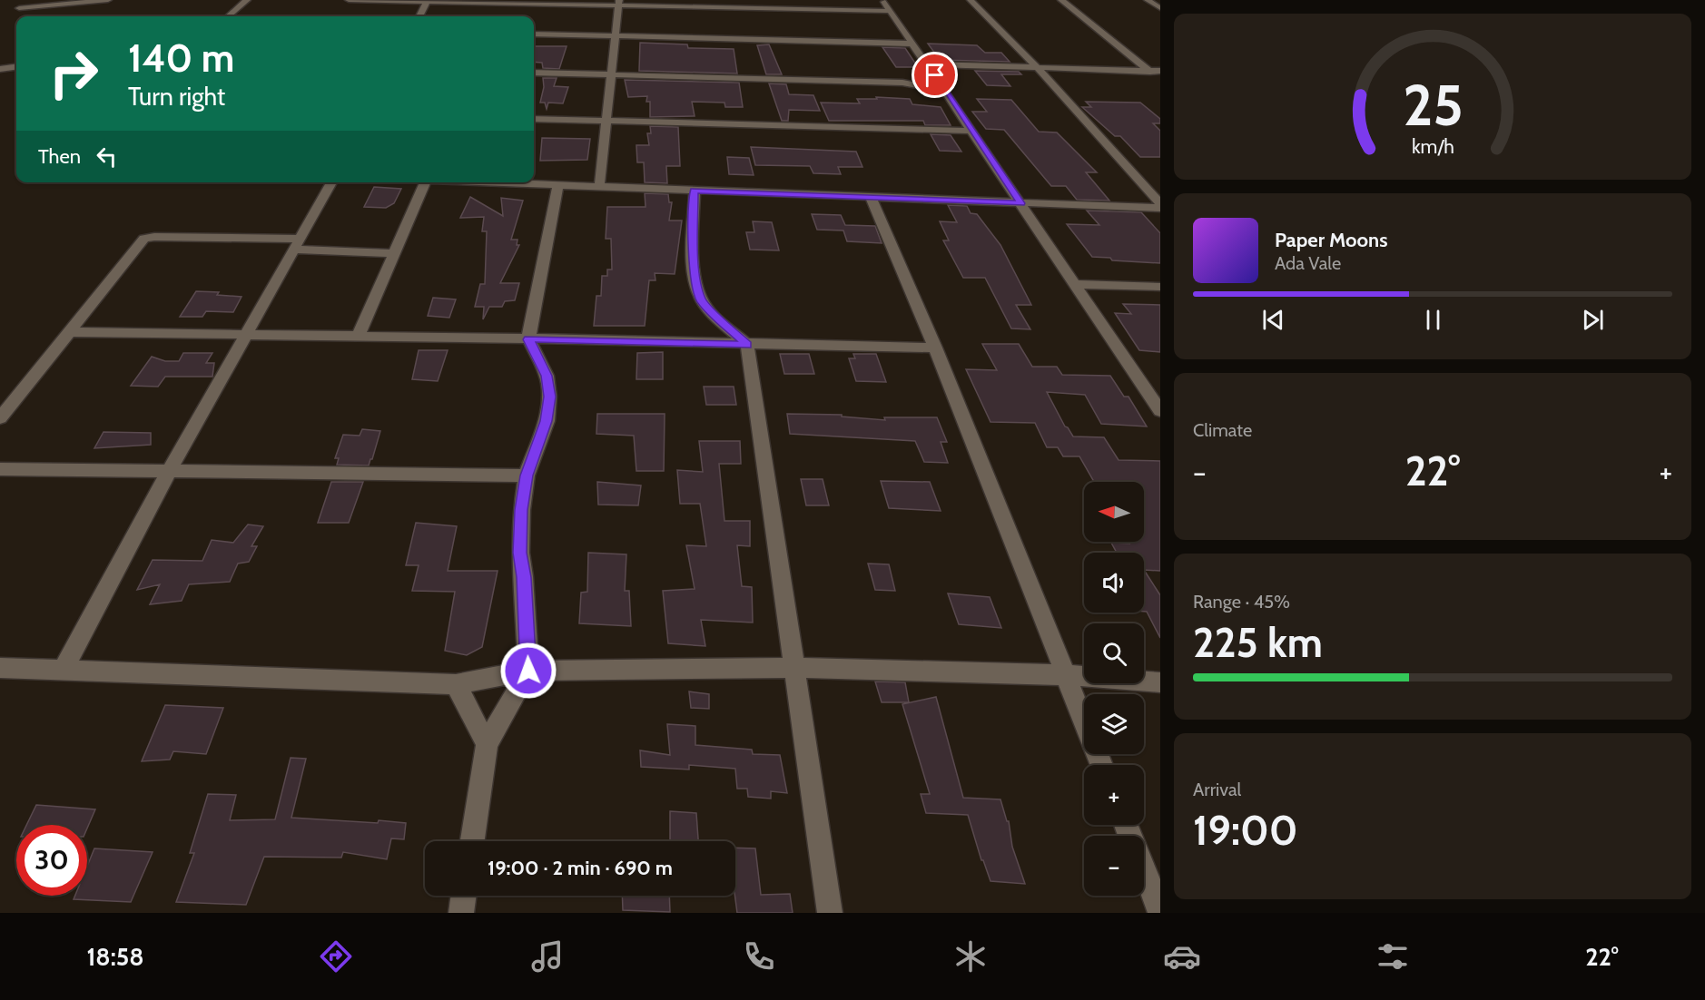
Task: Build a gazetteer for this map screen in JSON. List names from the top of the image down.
{
  "north": "left",
  "page": {
    "turn": ["140 m", "Turn right"],
    "then": "Then",
    "song": ["Paper Moons", "Ada Vale"],
    "tile": [
      "Climate",
      ["Range · 45%", "225 km"],
      ["Arrival", "19:00"]
    ],
    "heat": ["−", "22°", "+"],
    "map_buttons": ["+", "−"],
    "limit": "30",
    "trip": "19:00 · 2 min · 690 m",
    "tabs": ["18:58", "22°"],
    "gauge": ["25", "km/h"]
  }
}
